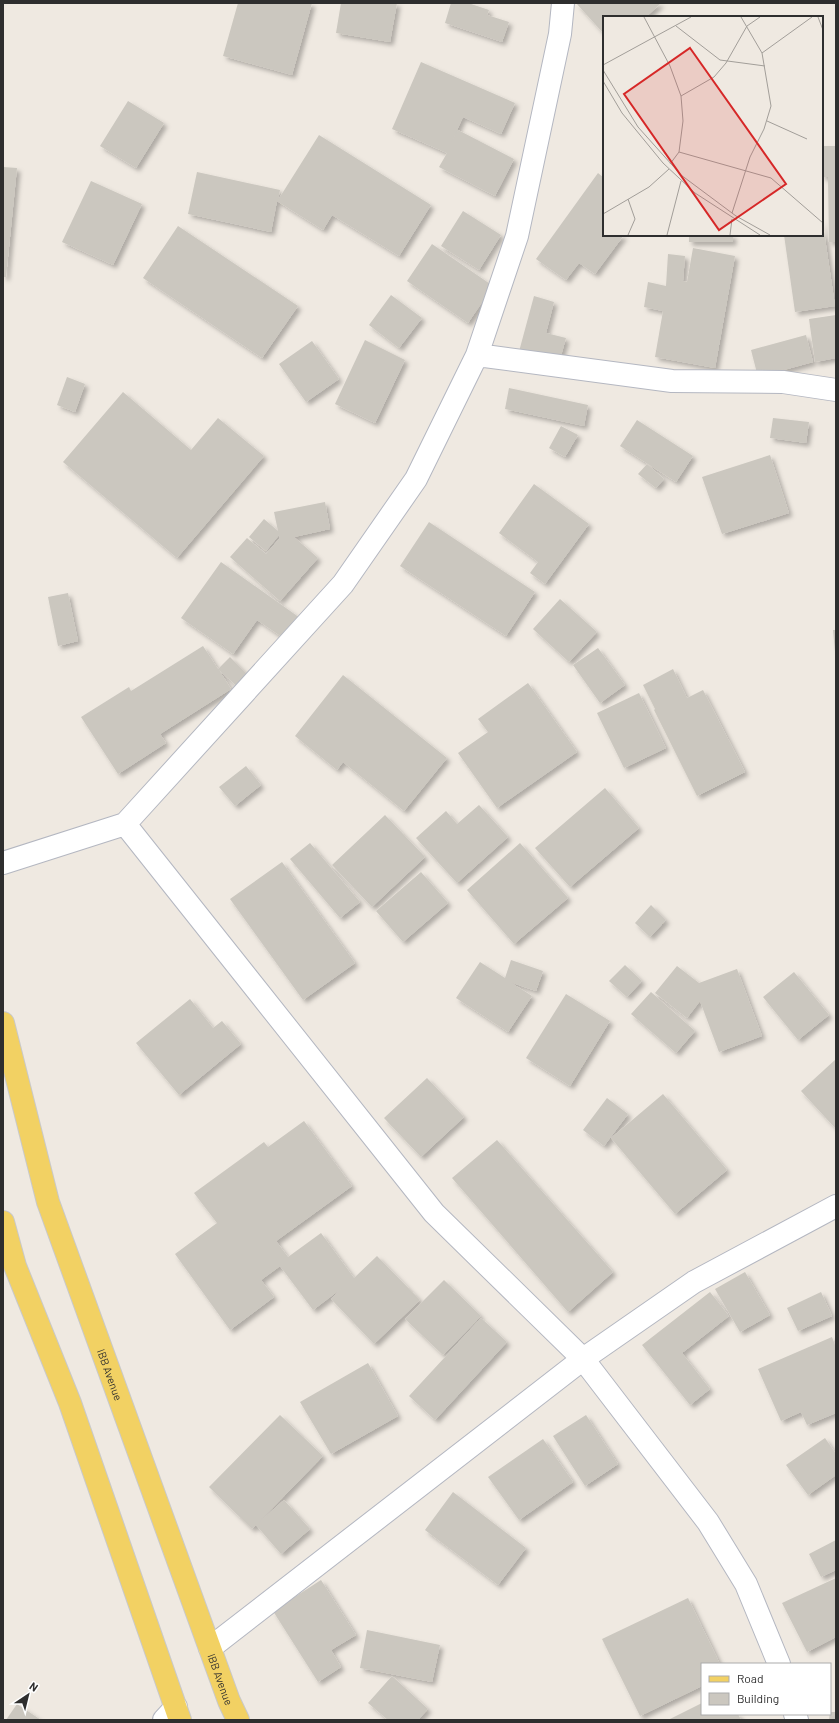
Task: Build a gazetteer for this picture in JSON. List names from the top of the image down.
{
  "streets": {
    "main road": ["IBB Avenue"]
  },
  "legend": ["Road", "Building"],
  "north": "top right"
}
